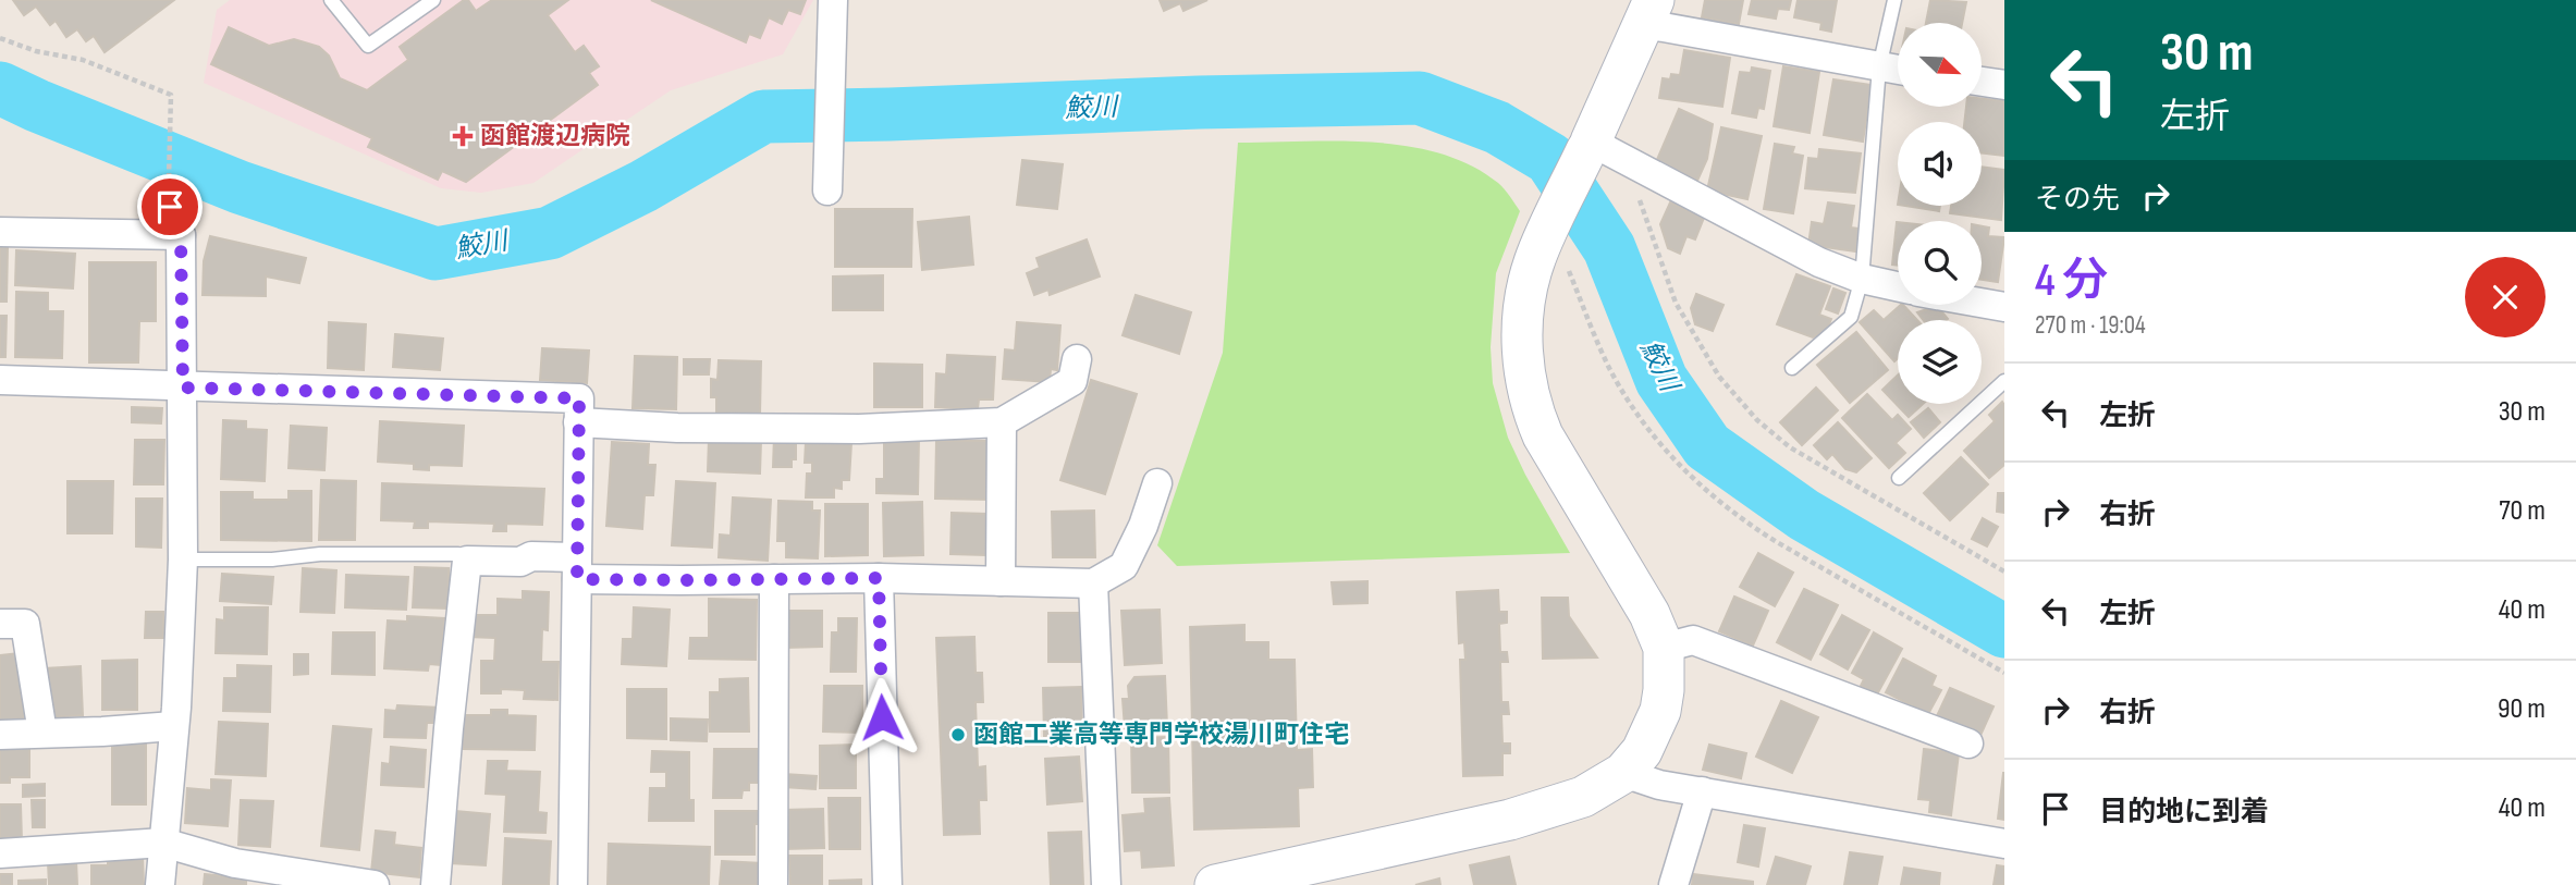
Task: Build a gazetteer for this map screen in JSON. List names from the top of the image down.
{
  "water": ["鮫川"],
  "places": {
    "health": ["函館渡辺病院"],
    "other": ["函館工業高等専門学校湯川町住宅"]
  },
  "north": "bottom right",
  "page": {
    "turn": ["30 m", "左折"],
    "then": "その先",
    "heading": ["4 分", "270 m · 19:04"],
    "list": [
      {
        "name": "左折",
        "value": "30 m"
      },
      {
        "name": "右折",
        "value": "70 m"
      },
      {
        "name": "左折",
        "value": "40 m"
      },
      {
        "name": "右折",
        "value": "90 m"
      },
      {
        "name": "目的地に到着",
        "value": "40 m"
      }
    ]
  }
}
